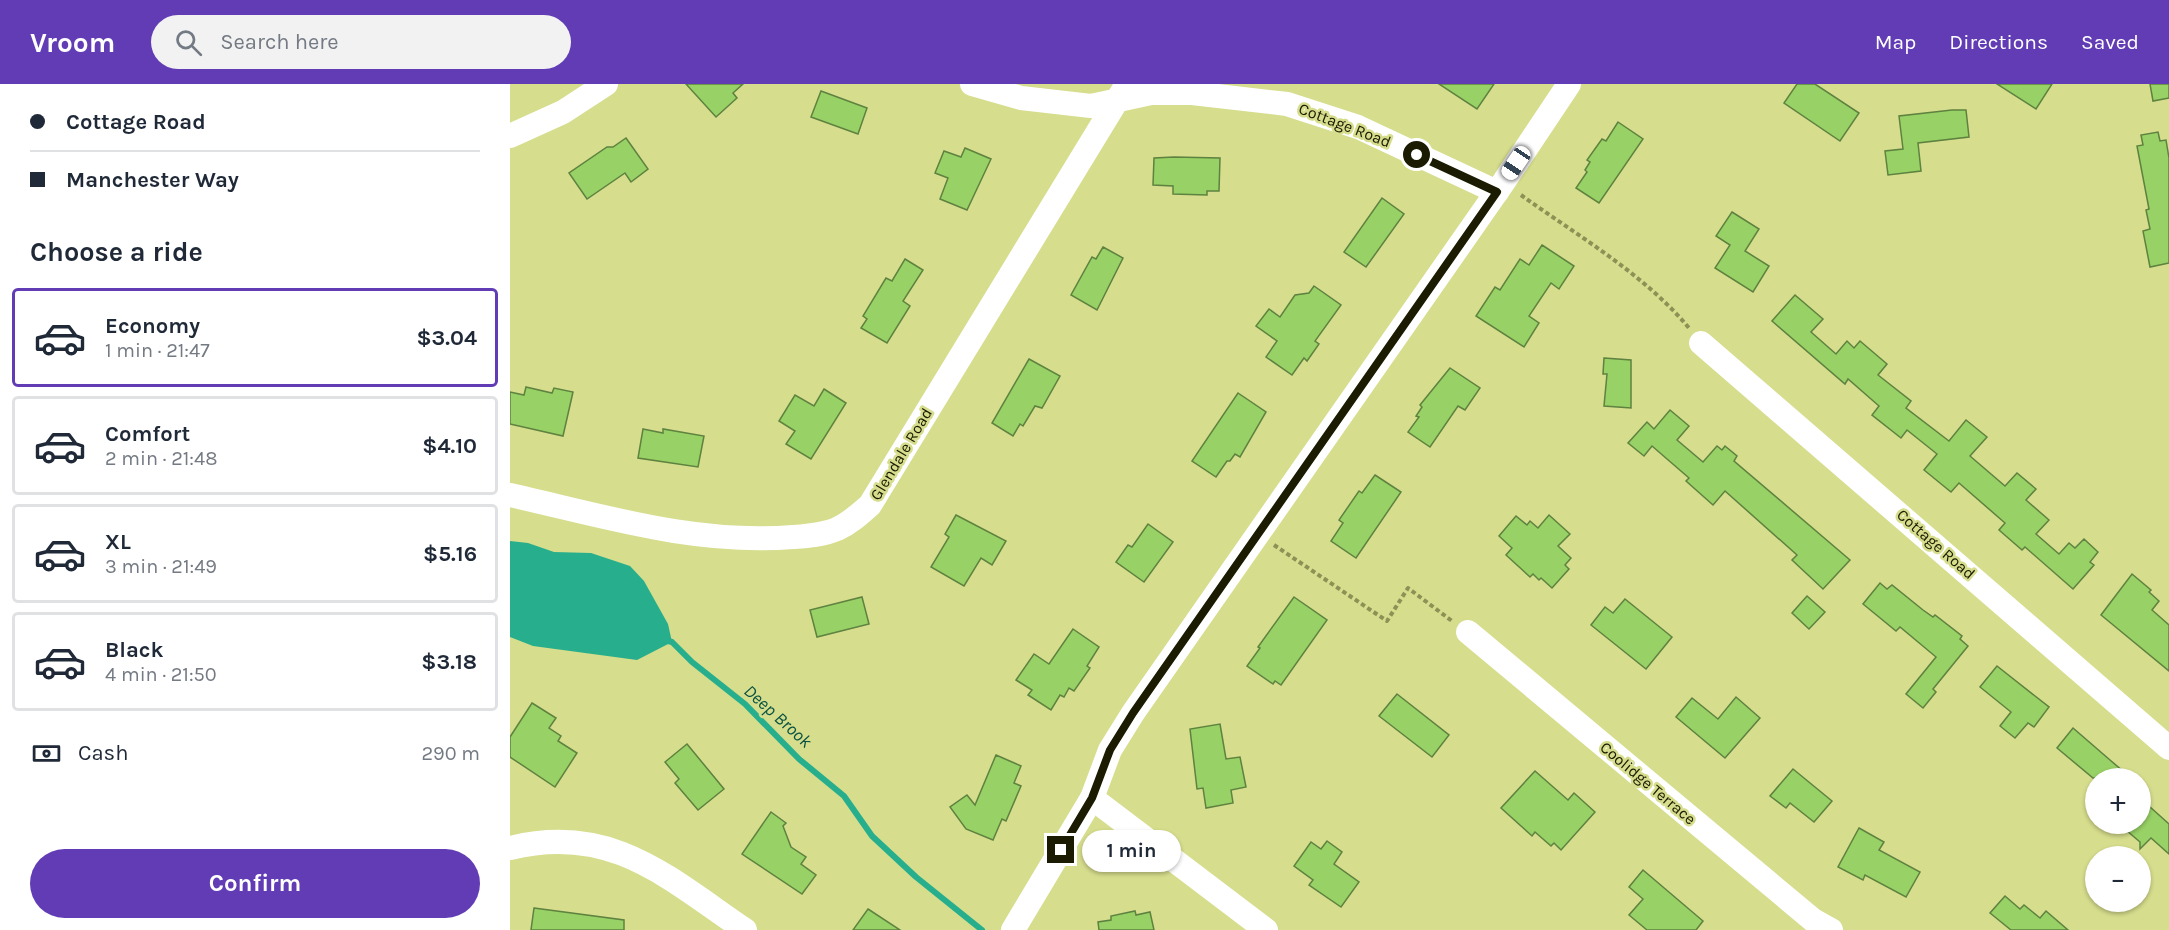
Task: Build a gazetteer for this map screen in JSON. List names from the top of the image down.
{
  "streets": {
    "street": ["Cottage Road", "Glendale Road", "Coolidge Terrace"]
  },
  "crossings": [
    ["Cottage Road", "Glendale Road"]
  ],
  "water": ["Deep Brook"],
  "page": {
    "header": "Vroom",
    "search": "Search here",
    "nav": ["Map", "Directions", "Saved"],
    "banner": ["Cottage Road", "Manchester Way"],
    "heading": "Choose a ride",
    "list": [
      {
        "name": "Economy",
        "note": "1 min · 21:47",
        "value": "$3.04"
      },
      {
        "name": "Comfort",
        "note": "2 min · 21:48",
        "value": "$4.10"
      },
      {
        "name": "XL",
        "note": "3 min · 21:49",
        "value": "$5.16"
      },
      {
        "name": "Black",
        "note": "4 min · 21:50",
        "value": "$3.18"
      }
    ],
    "pay": ["Cash", "290 m"],
    "map_buttons": ["+", "−"],
    "bubble": "1 min",
    "buttons": "Confirm"
  }
}
